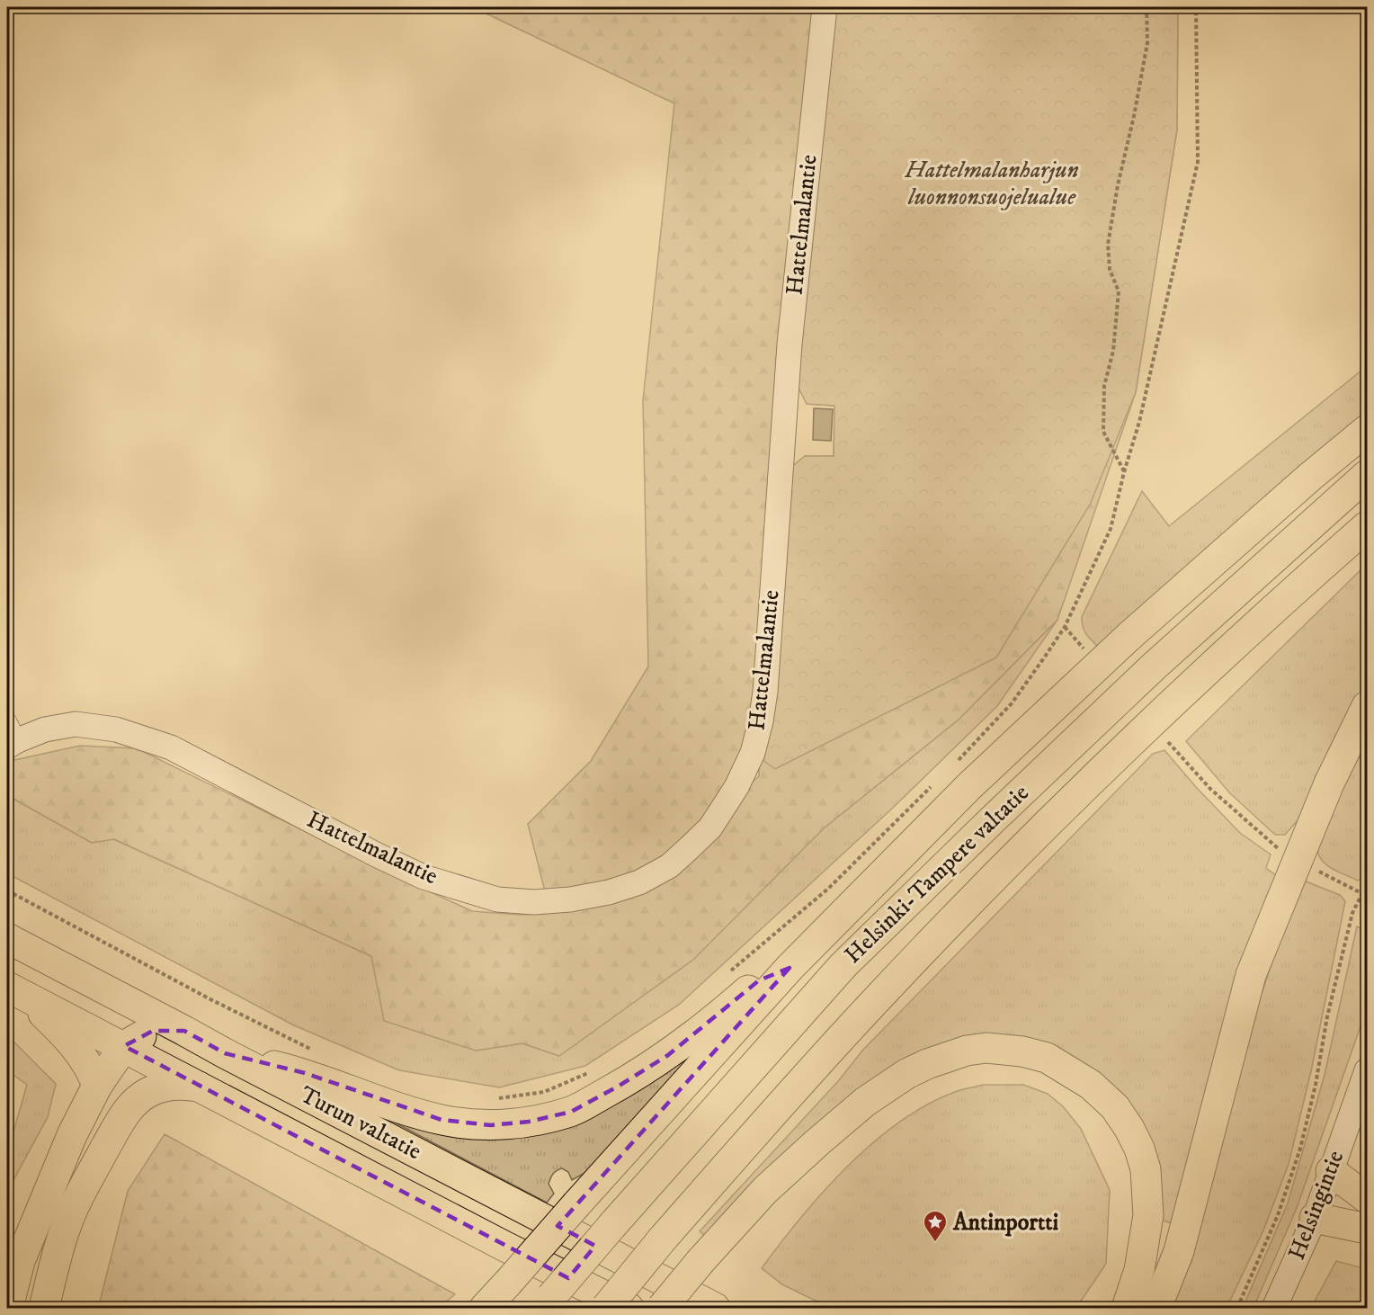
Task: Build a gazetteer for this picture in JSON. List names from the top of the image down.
{
  "streets": {
    "highway": ["Helsinki-Tampere valtatie", "Turun valtatie"],
    "street": ["Hattelmalantie", "Helsingintie"]
  },
  "parks": ["Hattelmalanharjun luonnonsuojelualue"],
  "places": {
    "place": ["Antinportti"]
  }
}
